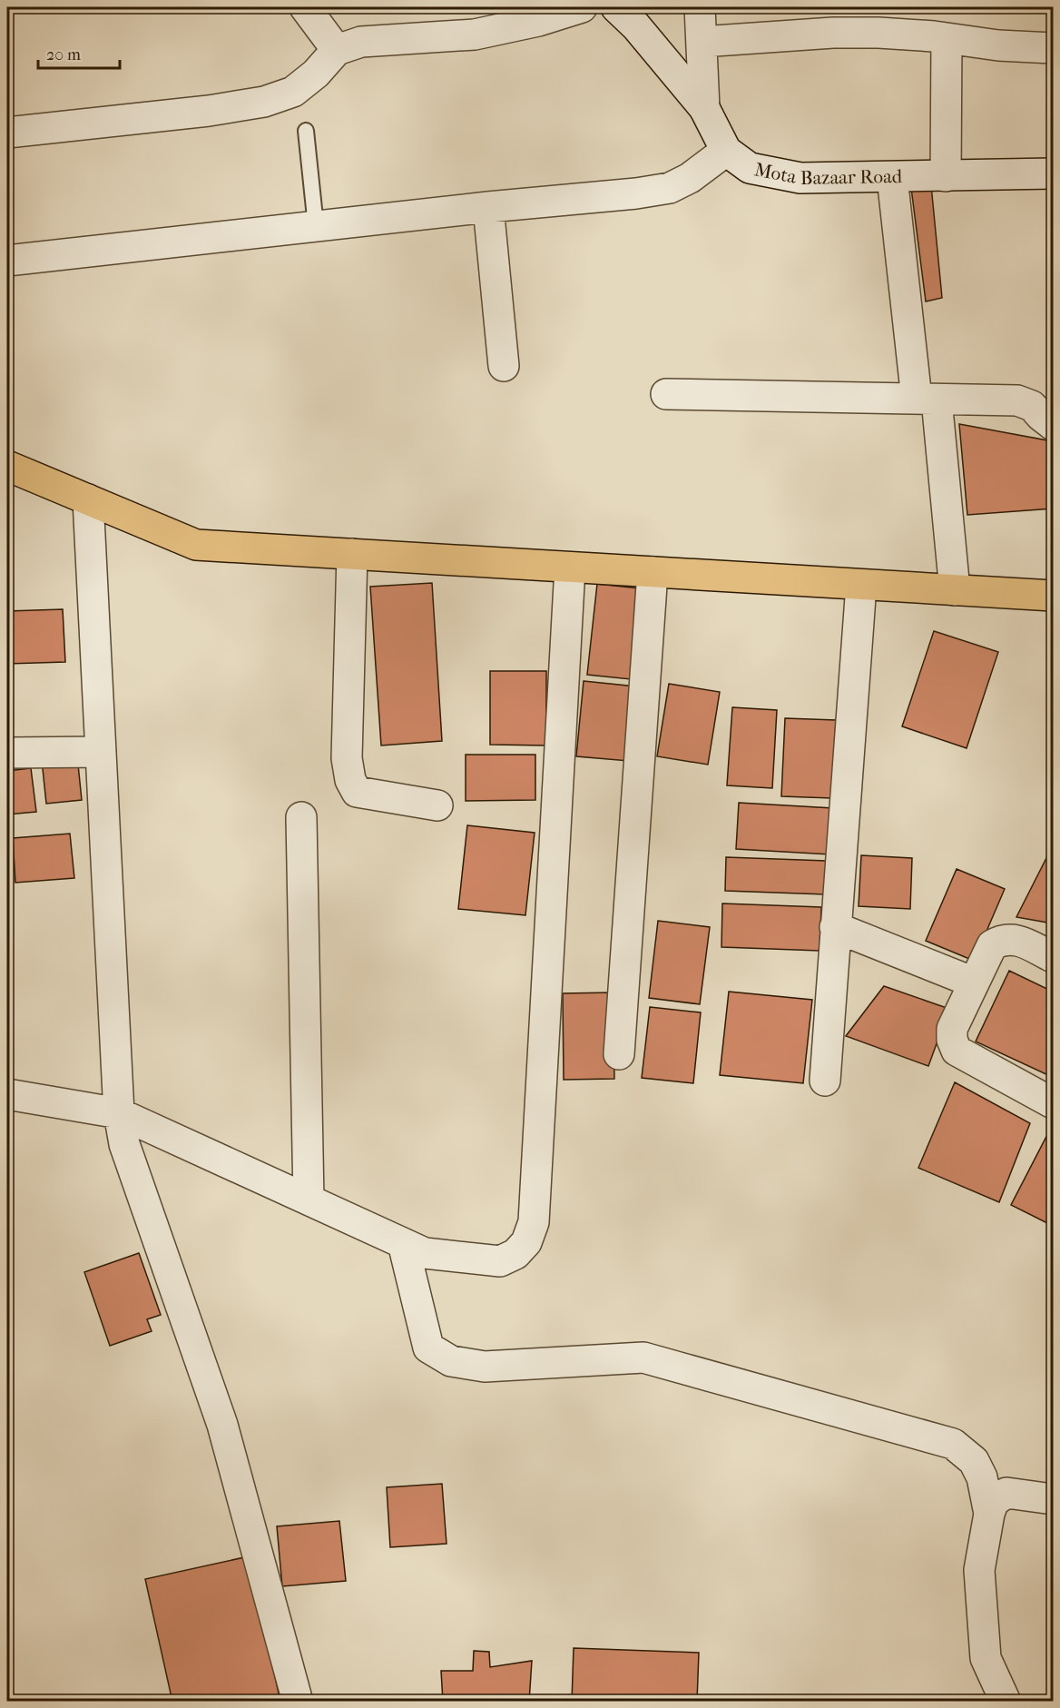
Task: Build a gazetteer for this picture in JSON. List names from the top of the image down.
{
  "streets": {
    "street": ["Mota Bazaar Road"]
  },
  "scale_bar": "20 m"
}
